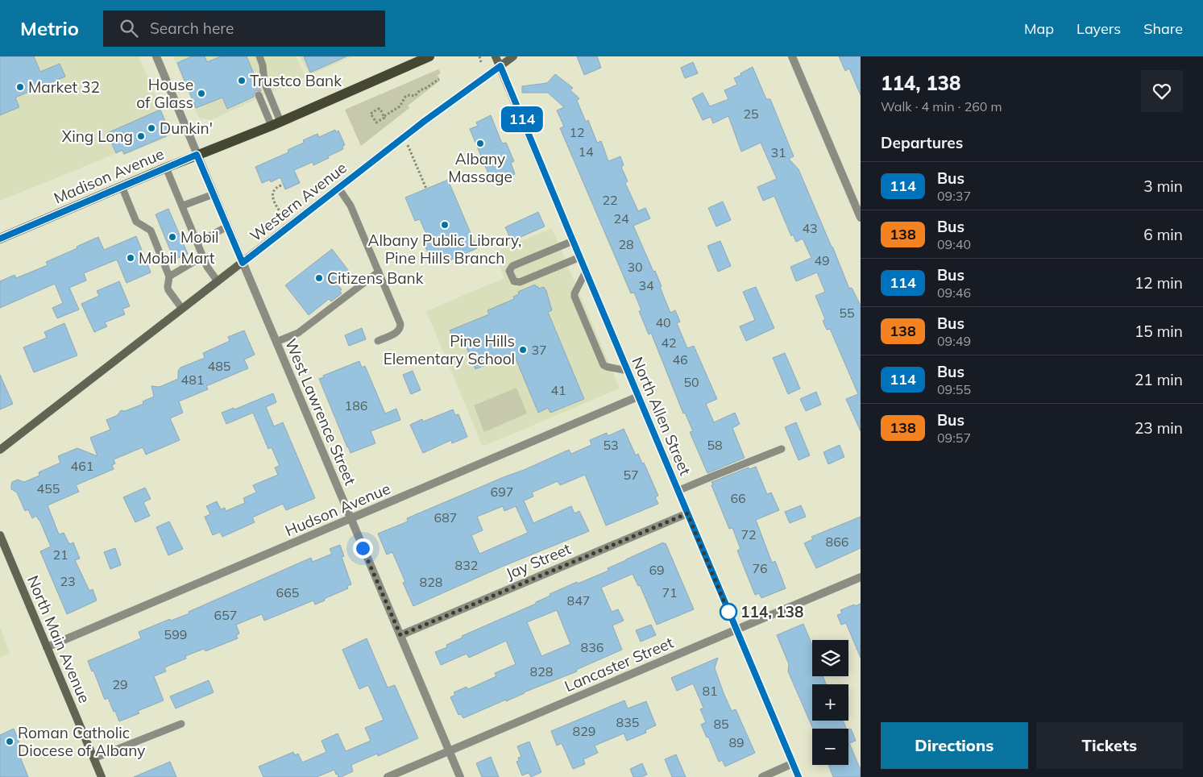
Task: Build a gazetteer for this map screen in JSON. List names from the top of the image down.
{
  "streets": {
    "main road": ["Madison Avenue"],
    "street": [
      "Western Avenue",
      "West Lawrence Street",
      "North Allen Street",
      "Hudson Avenue",
      "Jay Street",
      "North Main Avenue",
      "Lancaster Street"
    ]
  },
  "crossings": [
    ["Madison Avenue", "West Lawrence Street"],
    ["Western Avenue", "West Lawrence Street"],
    ["Western Avenue", "North Allen Street"],
    ["West Lawrence Street", "Hudson Avenue"],
    ["West Lawrence Street", "Jay Street"],
    ["West Lawrence Street", "Lancaster Street"],
    ["North Allen Street", "Hudson Avenue"],
    ["North Allen Street", "Jay Street"],
    ["North Allen Street", "Lancaster Street"],
    ["Hudson Avenue", "North Main Avenue"]
  ],
  "places": [
    "Trustco Bank",
    "Market 32",
    "House of Glass",
    "Dunkin'",
    "Xing Long",
    "Albany Massage",
    "Albany Public Library, Pine Hills Branch",
    "Mobil",
    "Mobil Mart",
    "Citizens Bank",
    "Pine Hills Elementary School",
    "114, 138",
    "Roman Catholic Diocese of Albany"
  ],
  "lines": ["bus line 114"],
  "house_numbers": [
    "25",
    "12",
    "14",
    "31",
    "22",
    "24",
    "43",
    "28",
    "49",
    "30",
    "34",
    "55",
    "40",
    "42",
    "37",
    "46",
    "485",
    "481",
    "50",
    "41",
    "186",
    "53",
    "58",
    "461",
    "57",
    "455",
    "697",
    "66",
    "687",
    "72",
    "866",
    "21",
    "832",
    "76",
    "69",
    "23",
    "828",
    "665",
    "71",
    "847",
    "657",
    "599",
    "836",
    "828",
    "29",
    "81",
    "835",
    "85",
    "829",
    "89"
  ],
  "page": {
    "header": "Metrio",
    "search": "Search here",
    "nav": ["Map", "Layers", "Share"],
    "on_map": "114",
    "heading": [
      ["114, 138", "Walk · 4 min · 260 m"],
      "Departures"
    ],
    "list": [
      {
        "mark": "114",
        "name": "Bus",
        "note": "09:37",
        "value": "3 min"
      },
      {
        "mark": "138",
        "name": "Bus",
        "note": "09:40",
        "value": "6 min"
      },
      {
        "mark": "114",
        "name": "Bus",
        "note": "09:46",
        "value": "12 min"
      },
      {
        "mark": "138",
        "name": "Bus",
        "note": "09:49",
        "value": "15 min"
      },
      {
        "mark": "114",
        "name": "Bus",
        "note": "09:55",
        "value": "21 min"
      },
      {
        "mark": "138",
        "name": "Bus",
        "note": "09:57",
        "value": "23 min"
      }
    ],
    "map_buttons": ["+", "−"],
    "buttons": ["Directions", "Tickets"]
  }
}
